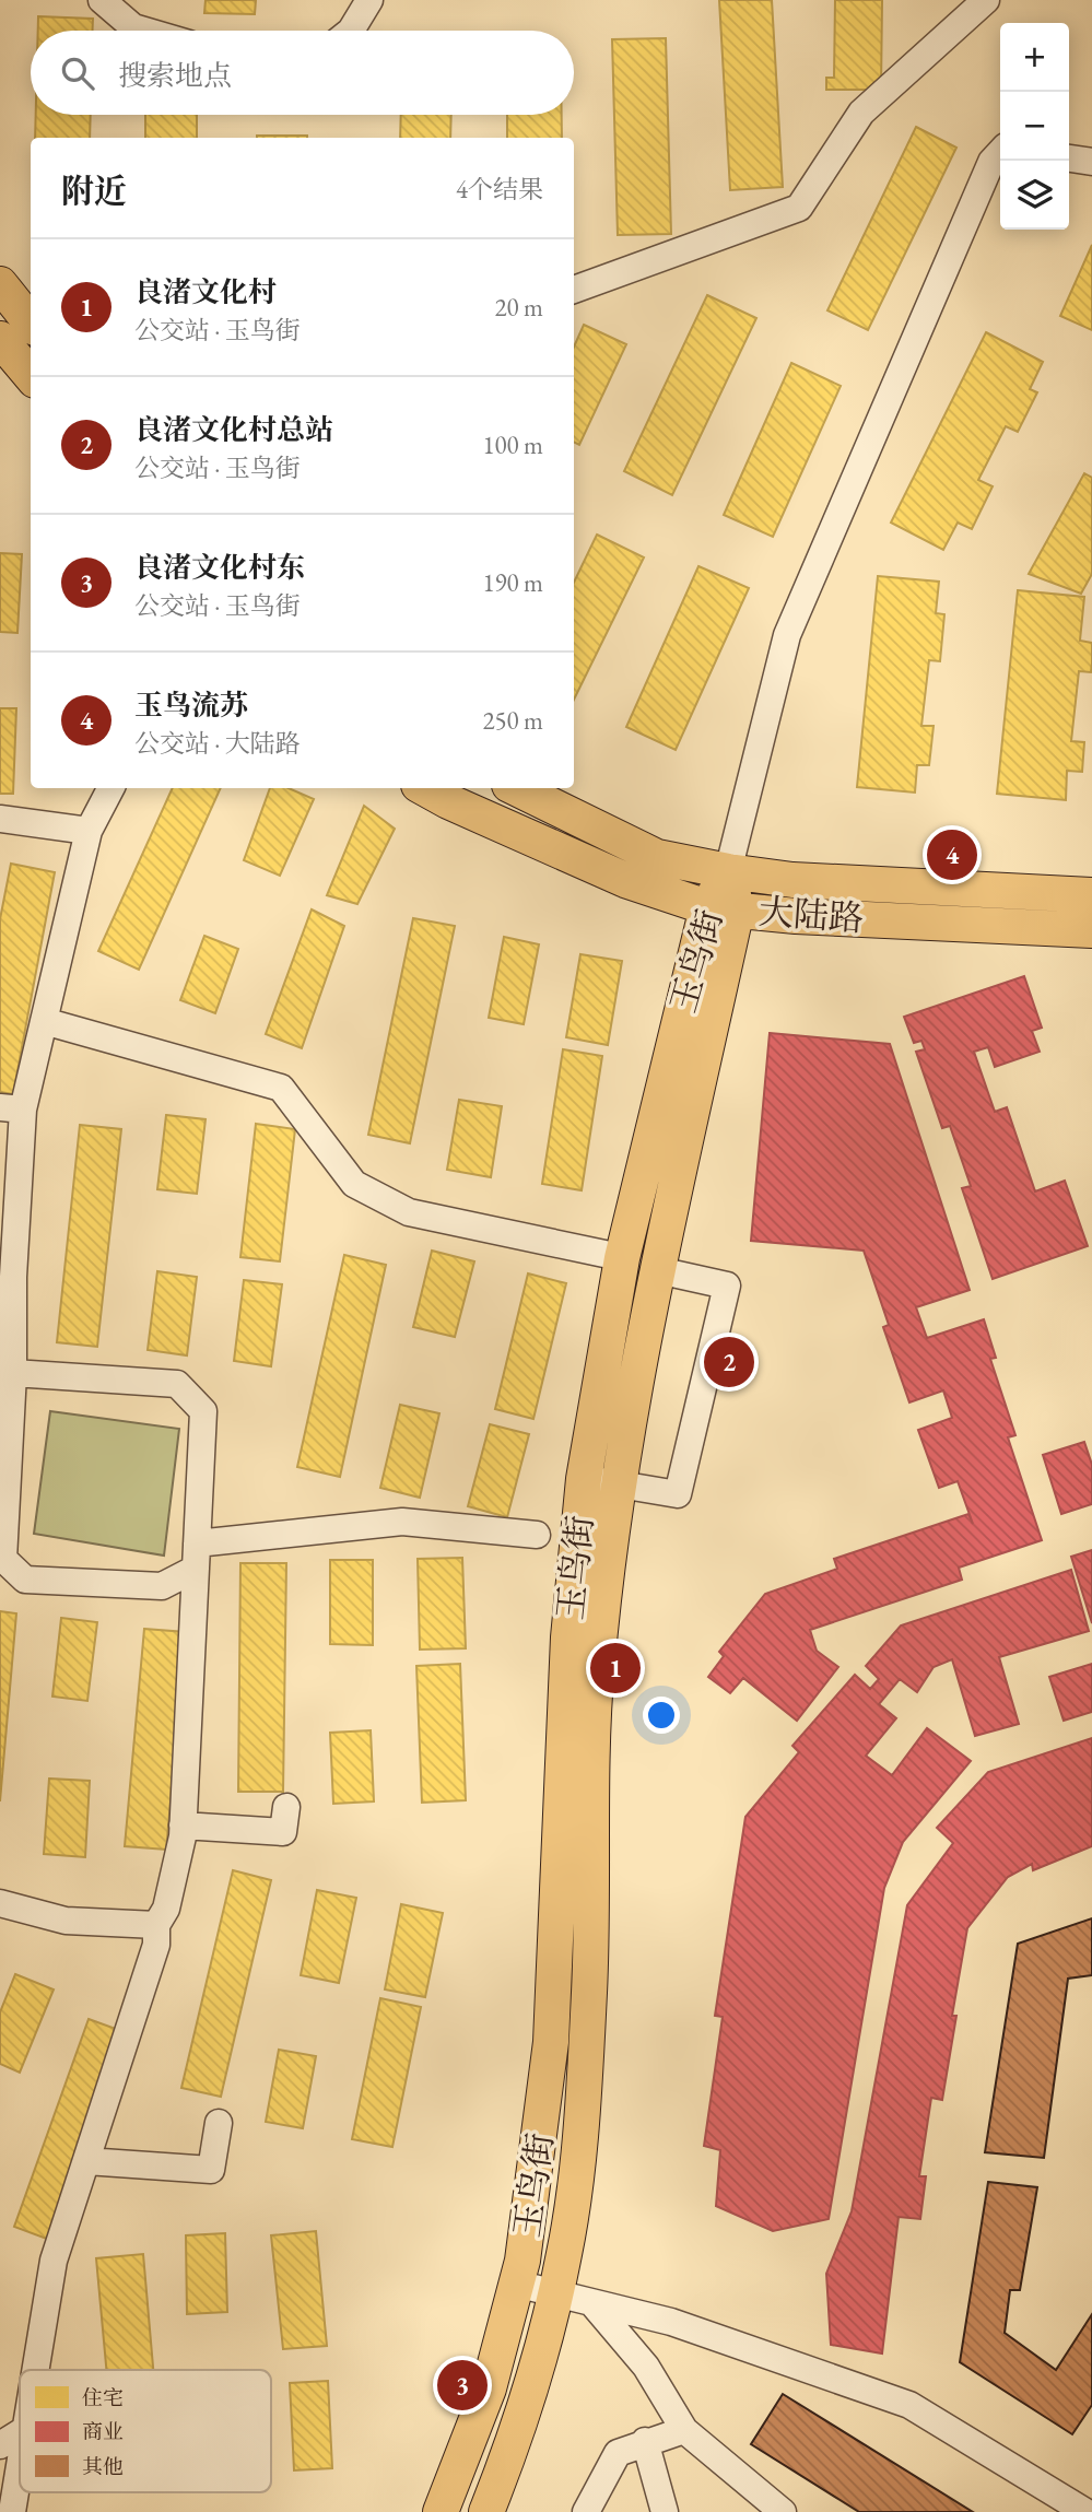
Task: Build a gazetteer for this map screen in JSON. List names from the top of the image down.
{
  "streets": {
    "main road": ["大陆路", "玉鸟街"]
  },
  "crossings": [
    ["大陆路", "玉鸟街"]
  ],
  "legend": ["住宅", "商业", "其他"],
  "page": {
    "map_buttons": ["+", "−"],
    "search": "搜索地点",
    "heading": ["附近", "4个结果"],
    "list": [
      {
        "mark": "1",
        "name": "良渚文化村",
        "note": "公交站 · 玉鸟街",
        "value": "20 m"
      },
      {
        "mark": "2",
        "name": "良渚文化村总站",
        "note": "公交站 · 玉鸟街",
        "value": "100 m"
      },
      {
        "mark": "3",
        "name": "良渚文化村东",
        "note": "公交站 · 玉鸟街",
        "value": "190 m"
      },
      {
        "mark": "4",
        "name": "玉鸟流苏",
        "note": "公交站 · 大陆路",
        "value": "250 m"
      }
    ],
    "pins": [
      "4",
      "2",
      "1",
      "3"
    ]
  }
}
